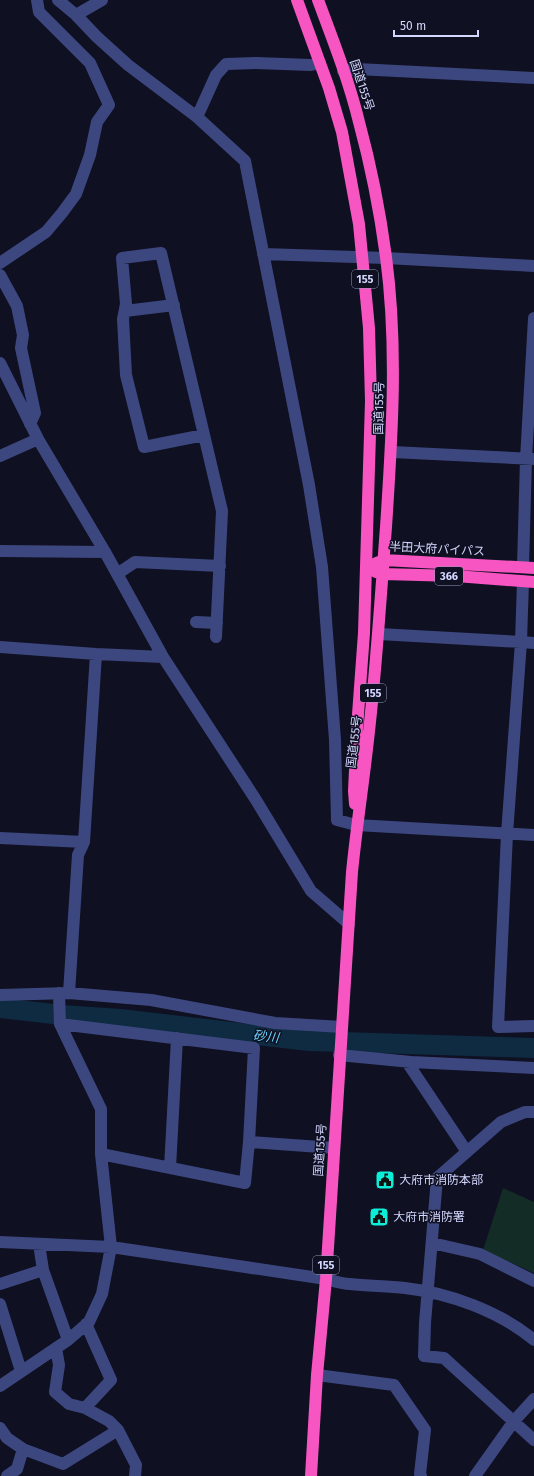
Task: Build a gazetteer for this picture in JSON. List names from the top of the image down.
{
  "streets": {
    "highway": [
      "国道155号",
      "155",
      "半田大府パイパス",
      "366"
    ]
  },
  "crossings": [
    ["国道155号", "半田大府パイパス"],
    ["国道155号", "366"],
    ["半田大府パイパス", "366"]
  ],
  "water": ["砂川"],
  "places": {
    "public building": ["大府市消防本部", "大府市消防署"]
  },
  "scale_bar": "50 m"
}
